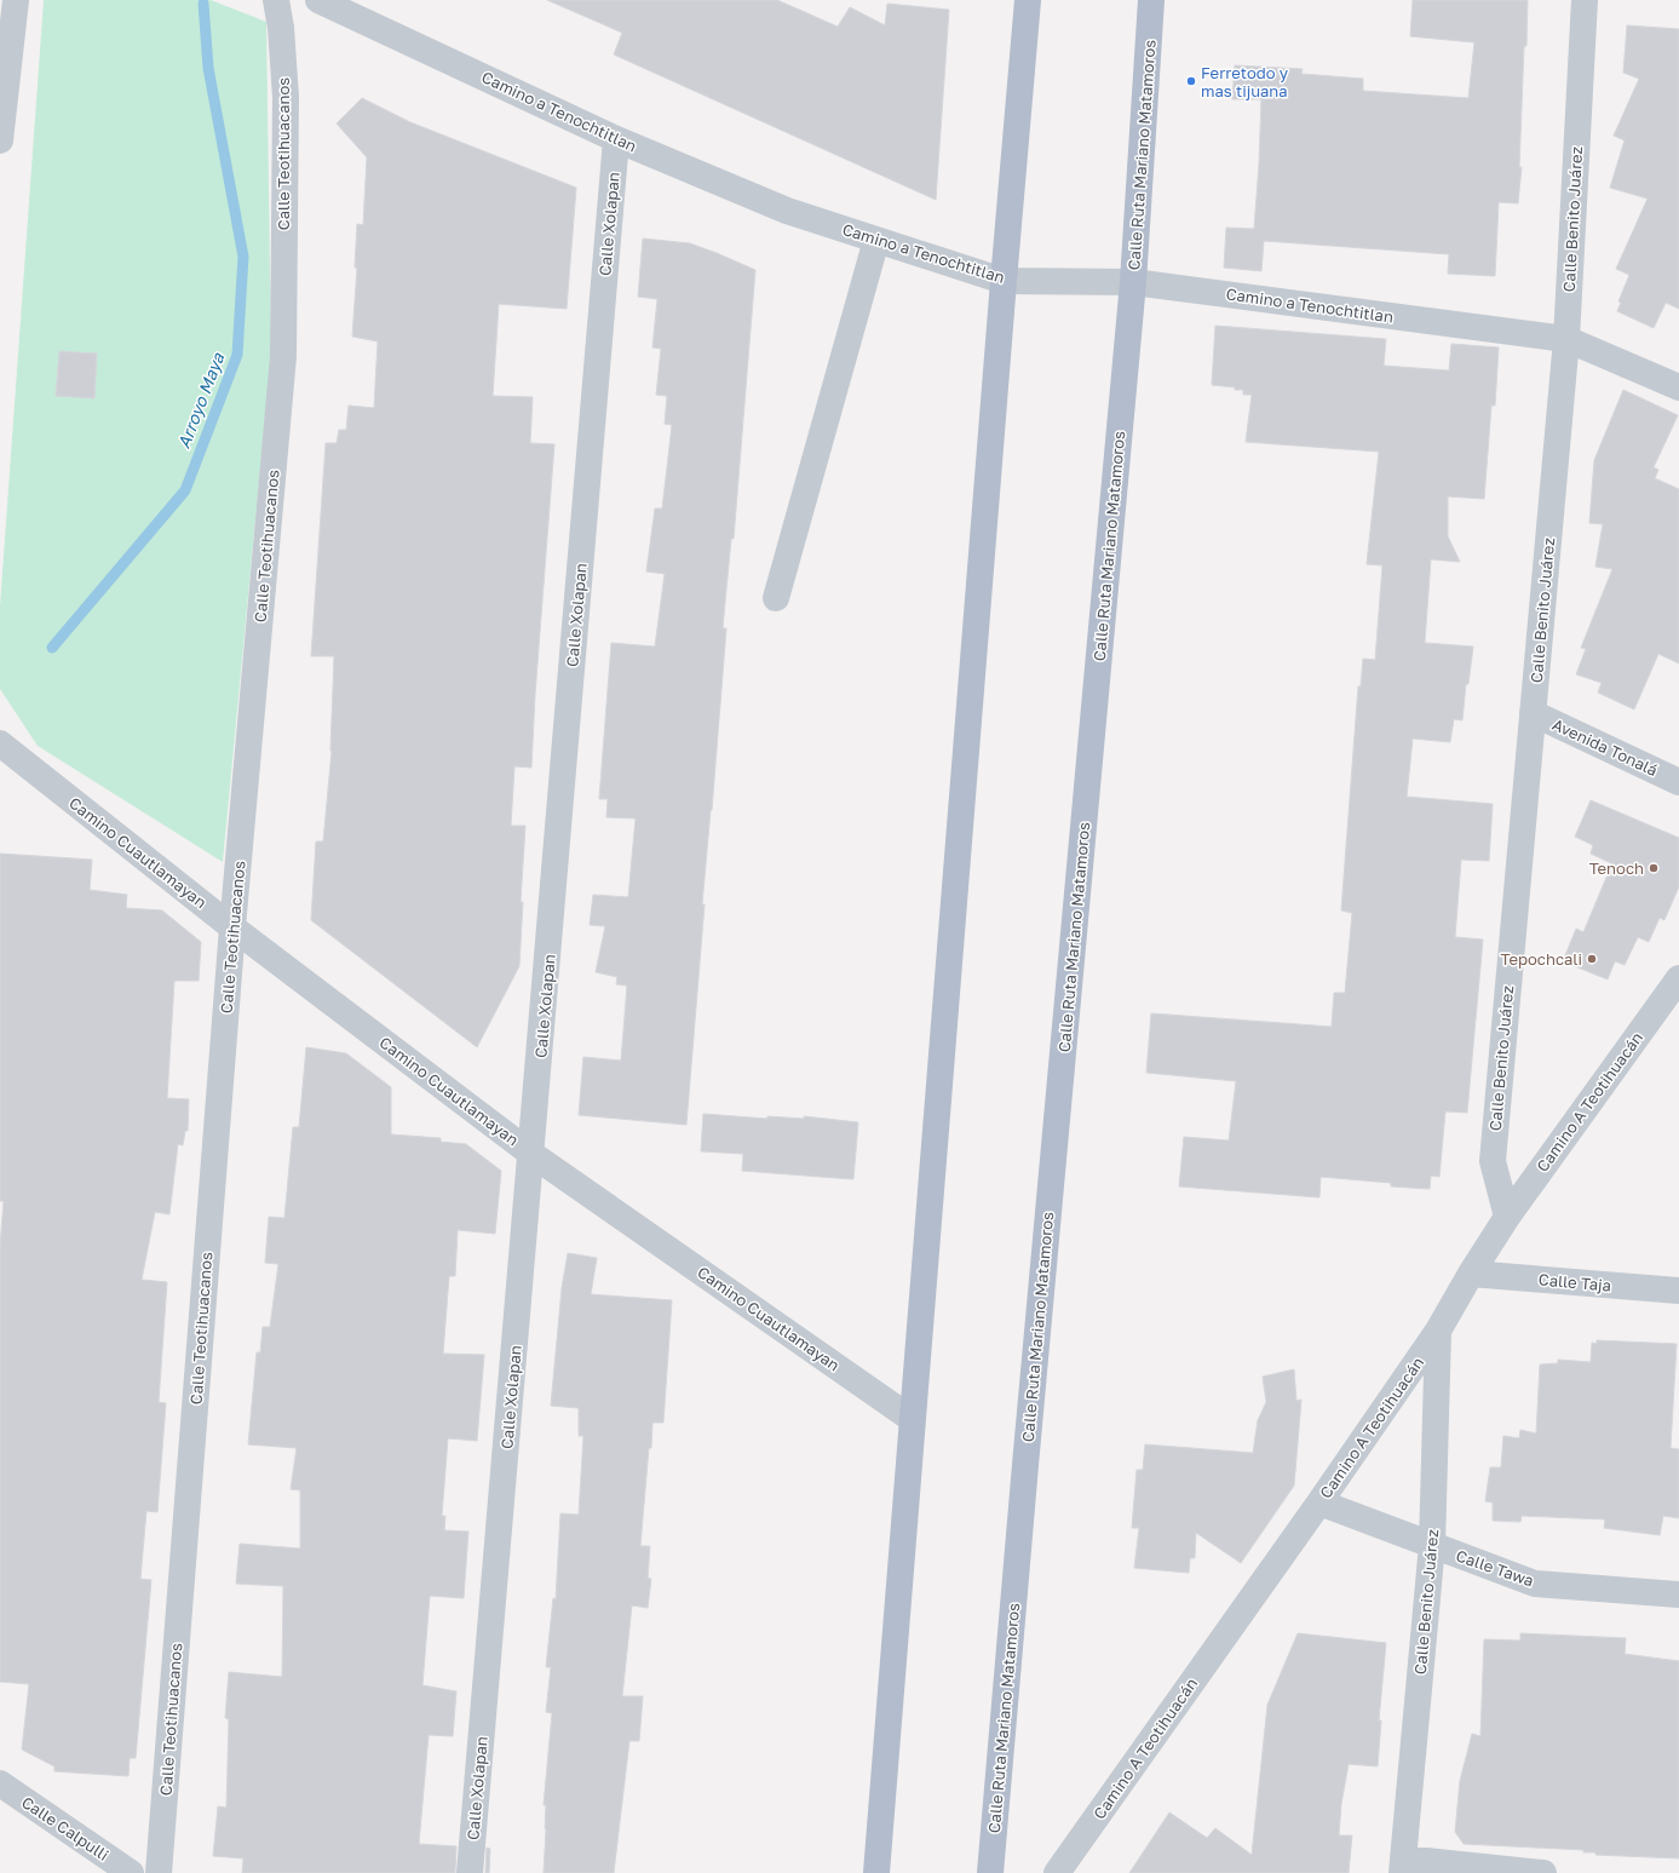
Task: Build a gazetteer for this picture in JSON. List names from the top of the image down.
{
  "streets": {
    "main road": ["Calle Ruta Mariano Matamoros"],
    "street": [
      "Camino a Tenochtitlan",
      "Calle Teotihuacanos",
      "Calle Benito Juárez",
      "Calle Xolapan",
      "Avenida Tonalá",
      "Camino Cuautlamayan",
      "Camino A Teotihuacán",
      "Calle Taja",
      "Calle Tawa",
      "Calle Calpulli"
    ]
  },
  "crossings": [
    ["Camino a Tenochtitlan", "Calle Ruta Mariano Matamoros"],
    ["Camino a Tenochtitlan", "Calle Benito Juárez"],
    ["Camino a Tenochtitlan", "Calle Xolapan"],
    ["Calle Teotihuacanos", "Camino Cuautlamayan"],
    ["Calle Benito Juárez", "Avenida Tonalá"],
    ["Calle Benito Juárez", "Camino A Teotihuacán"],
    ["Calle Benito Juárez", "Calle Tawa"],
    ["Calle Xolapan", "Camino Cuautlamayan"],
    ["Camino A Teotihuacán", "Calle Taja"],
    ["Camino A Teotihuacán", "Calle Tawa"]
  ],
  "water": ["Arroyo Maya"],
  "places": ["Ferretodo y mas tijuana", "Tenoch", "Tepochcali"]
}
